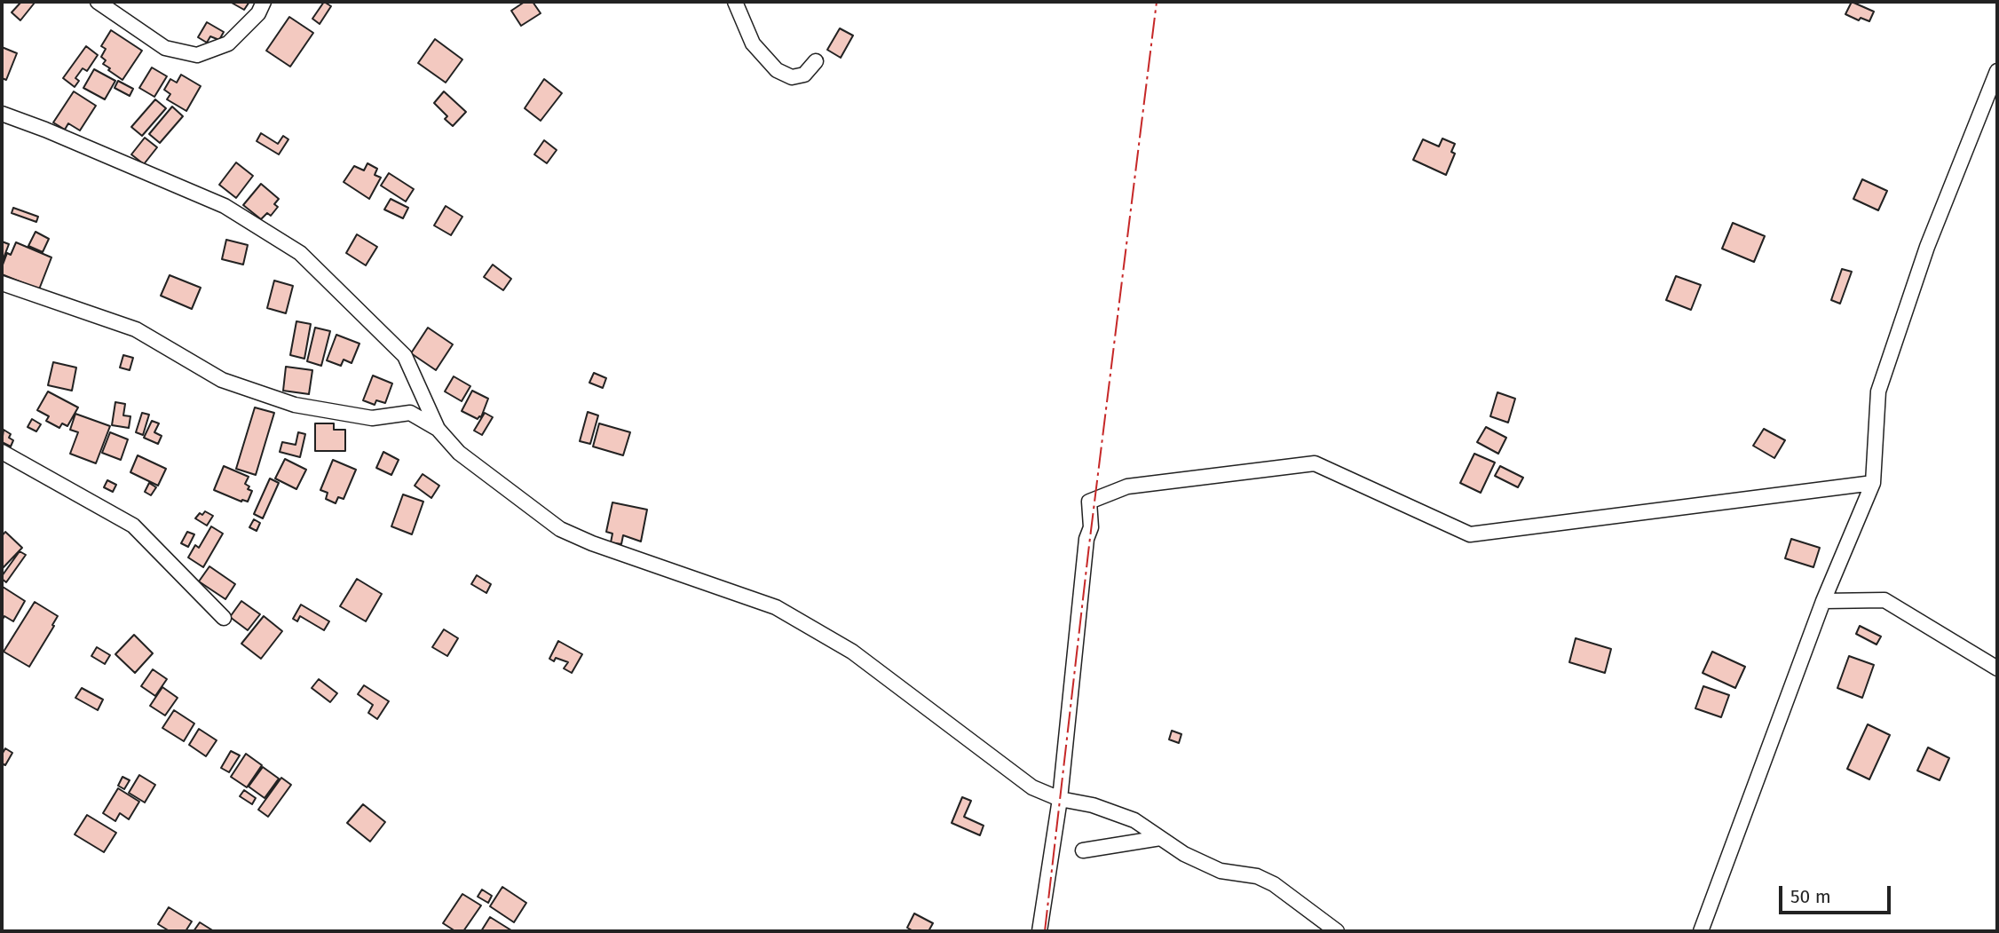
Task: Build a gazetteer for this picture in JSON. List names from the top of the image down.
{
  "scale_bar": "50 m"
}
